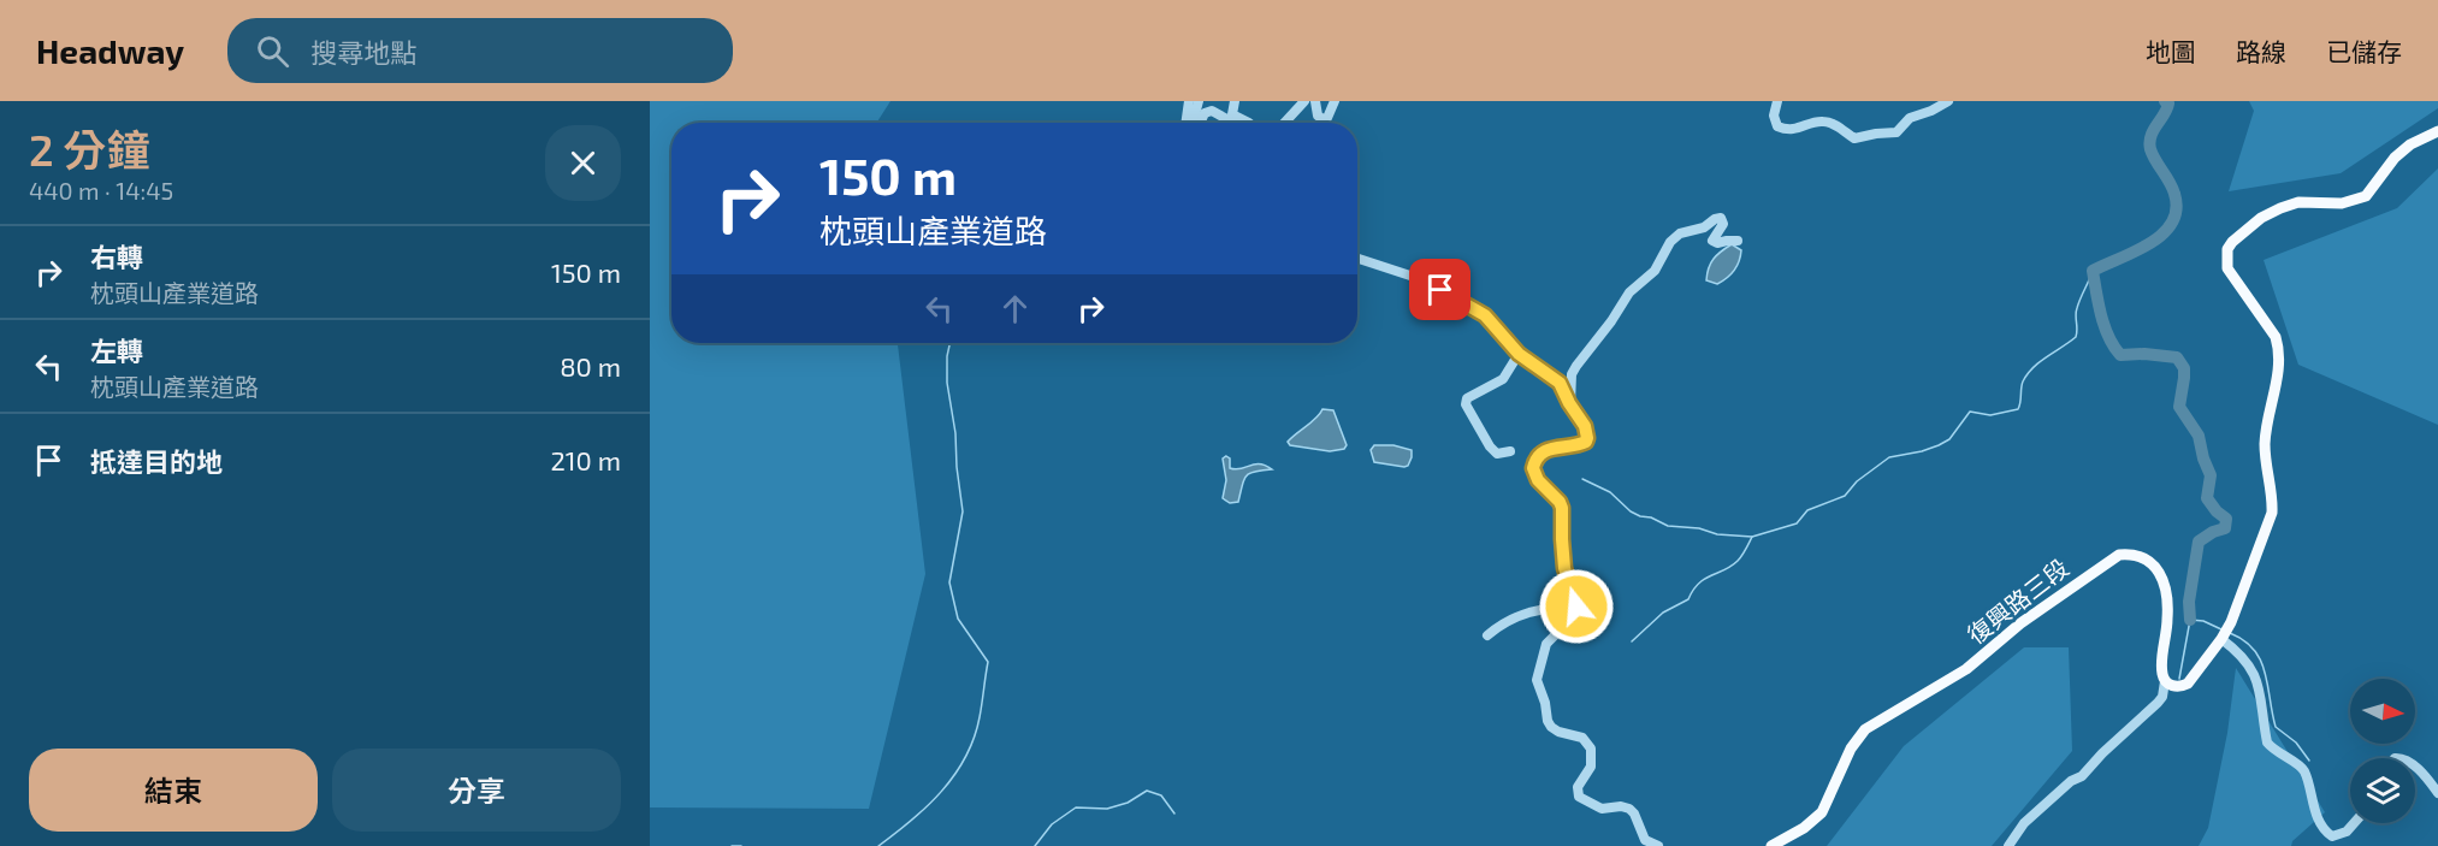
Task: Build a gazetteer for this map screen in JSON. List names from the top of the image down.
{
  "streets": {
    "main road": ["復興路三段"]
  },
  "north": "right",
  "page": {
    "header": "Headway",
    "search": "搜尋地點",
    "nav": ["地圖", "路線", "已儲存"],
    "heading": ["2 分鐘", "440 m · 14:45"],
    "turn": ["150 m", "枕頭山產業道路"],
    "list": [
      {
        "name": "右轉",
        "note": "枕頭山產業道路",
        "value": "150 m"
      },
      {
        "name": "左轉",
        "note": "枕頭山產業道路",
        "value": "80 m"
      },
      {
        "name": "抵達目的地",
        "value": "210 m"
      }
    ],
    "buttons": ["結束", "分享"]
  }
}
